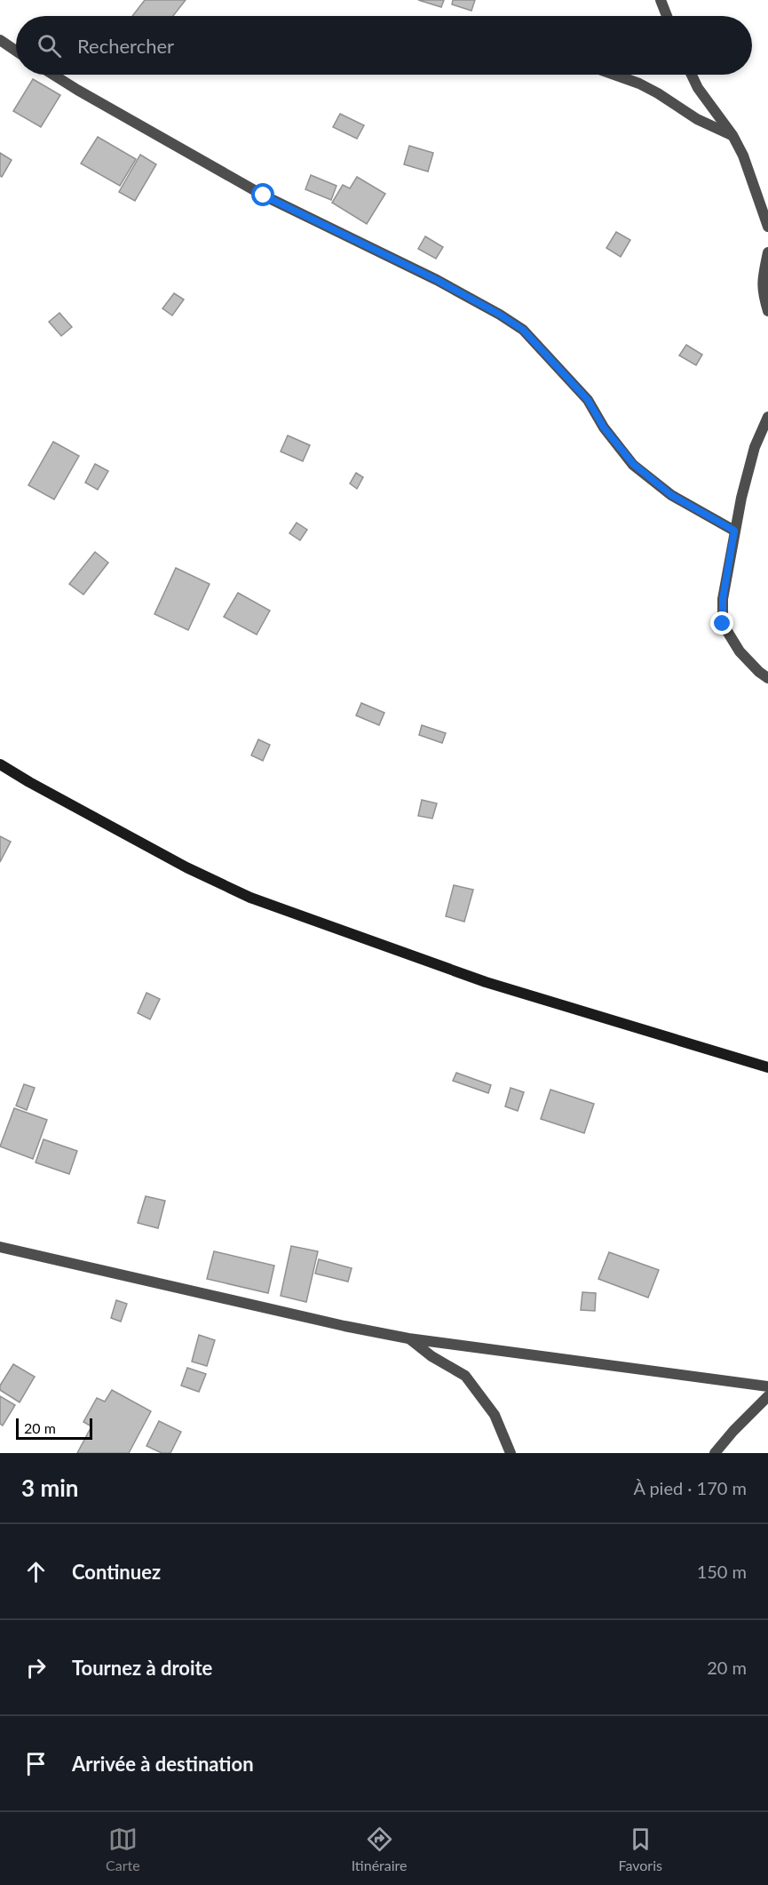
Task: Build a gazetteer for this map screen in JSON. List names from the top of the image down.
{
  "scale_bar": "20 m",
  "page": {
    "search": "Rechercher",
    "scale": "20 m",
    "heading": ["3 min", "À pied · 170 m"],
    "list": [
      ["Continuez", "150 m"],
      ["Tournez à droite", "20 m"],
      "Arrivée à destination"
    ],
    "nav": ["Carte", "Itinéraire", "Favoris"]
  }
}
